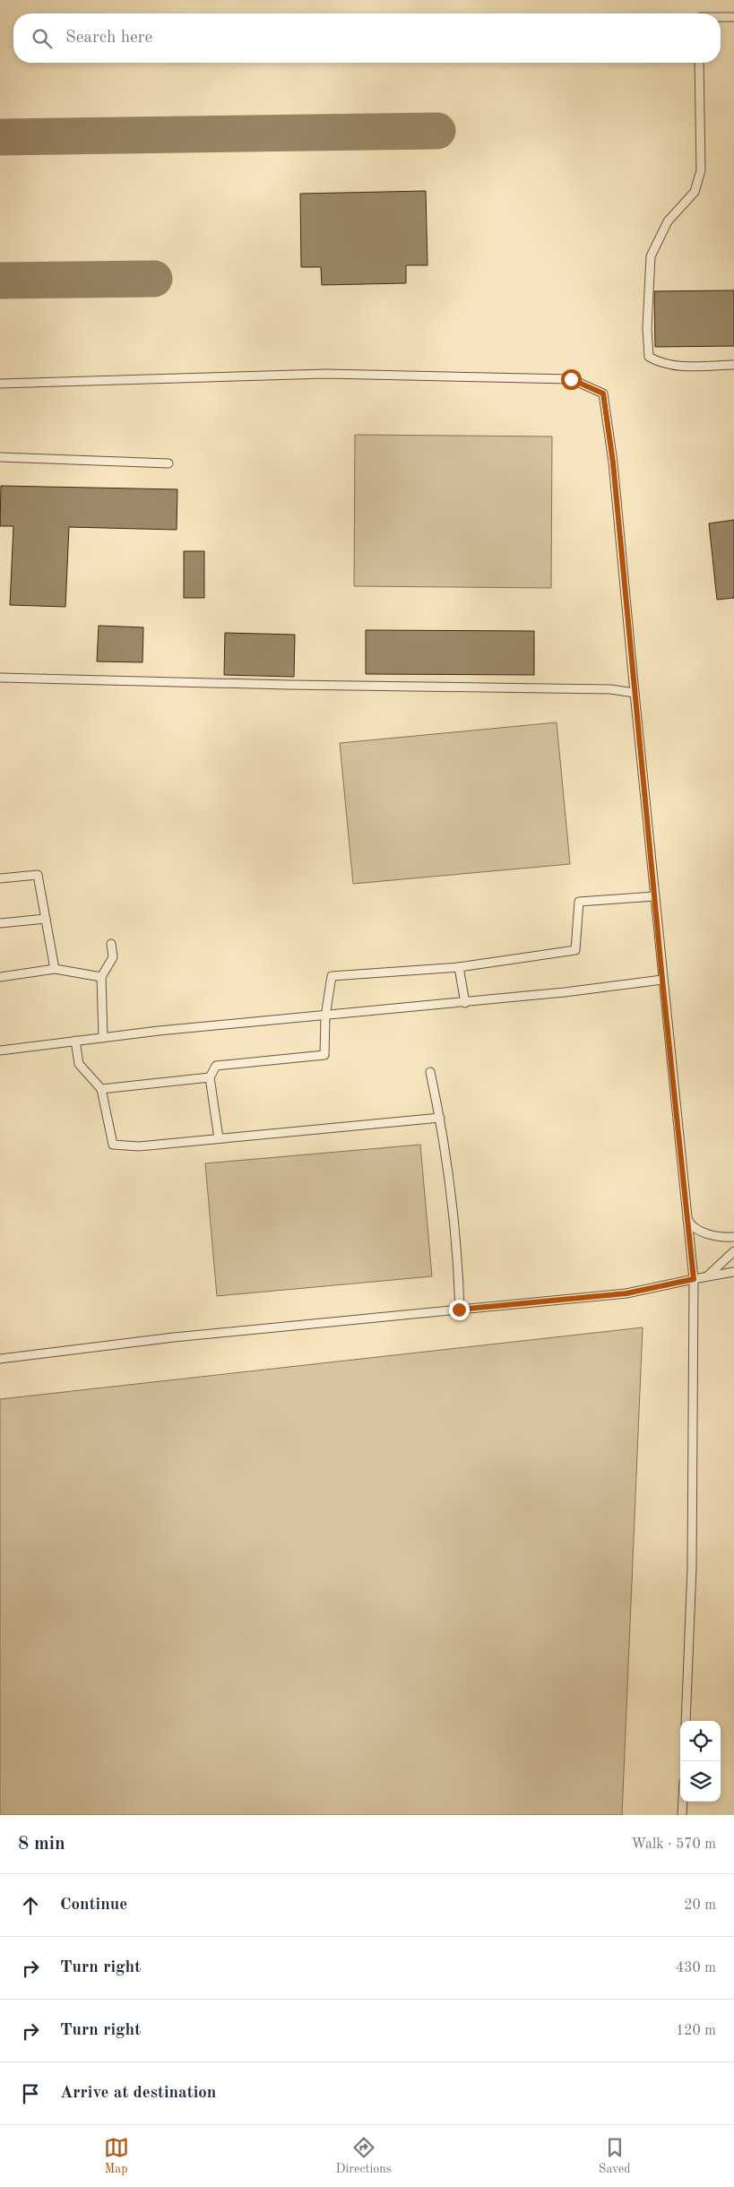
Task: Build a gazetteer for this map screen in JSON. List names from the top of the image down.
{
  "page": {
    "search": "Search here",
    "heading": ["8 min", "Walk · 570 m"],
    "list": [
      ["Continue", "20 m"],
      ["Turn right", "430 m"],
      ["Turn right", "120 m"],
      "Arrive at destination"
    ],
    "nav": ["Map", "Directions", "Saved"]
  }
}
